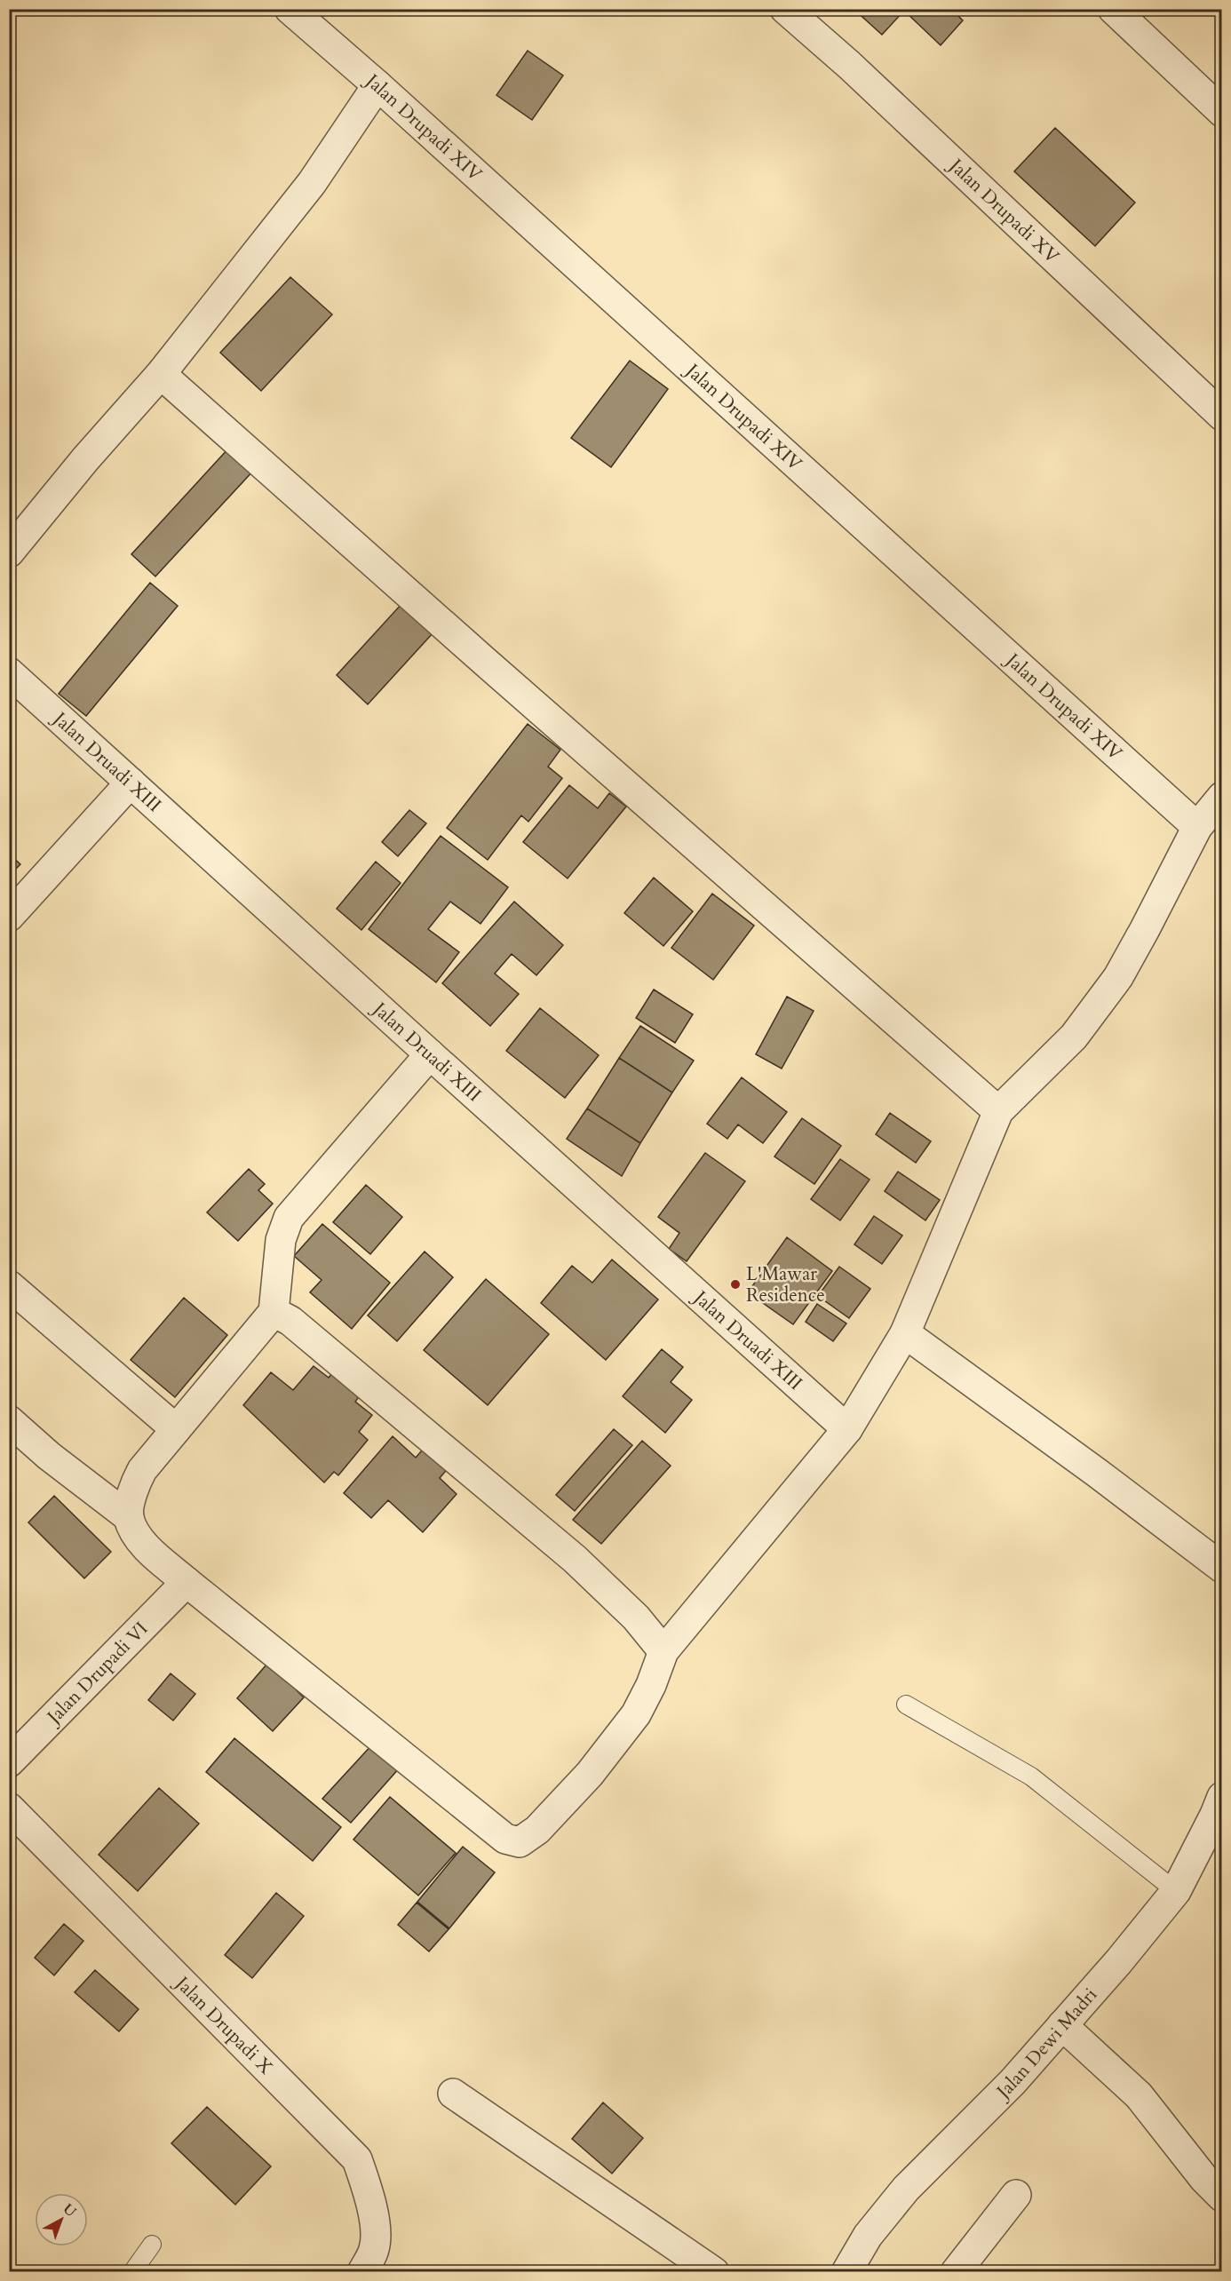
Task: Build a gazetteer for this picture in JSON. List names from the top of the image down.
{
  "streets": {
    "street": [
      "Jalan Drupadi XIV",
      "Jalan Drupadi XV",
      "Jalan Druadi XIII",
      "Jalan Drupadi VI",
      "Jalan Drupadi X",
      "Jalan Dewi Madri"
    ]
  },
  "places": ["L'Mawar Residence"],
  "north": "top right"
}
